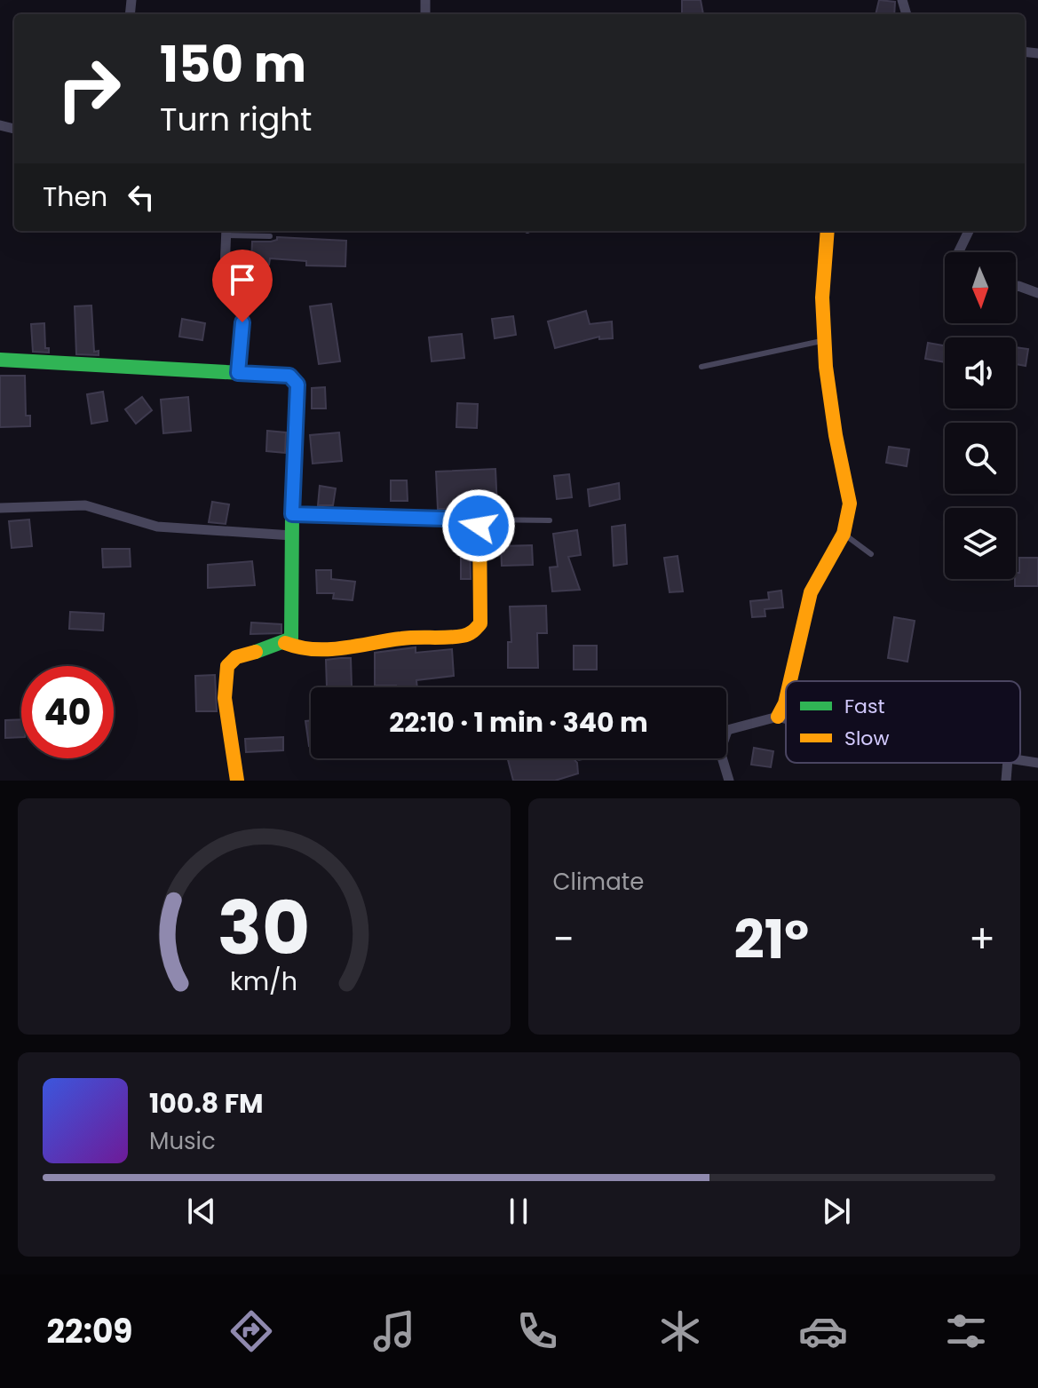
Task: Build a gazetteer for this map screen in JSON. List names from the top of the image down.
{
  "legend": ["Fast", "Slow"],
  "north": "bottom",
  "page": {
    "turn": ["150 m", "Turn right"],
    "then": "Then",
    "limit": "40",
    "trip": "22:10 · 1 min · 340 m",
    "tile": "Climate",
    "heat": ["−", "21°", "+"],
    "song": ["100.8 FM", "Music"],
    "tabs": "22:09",
    "gauge": ["30", "km/h"]
  }
}
